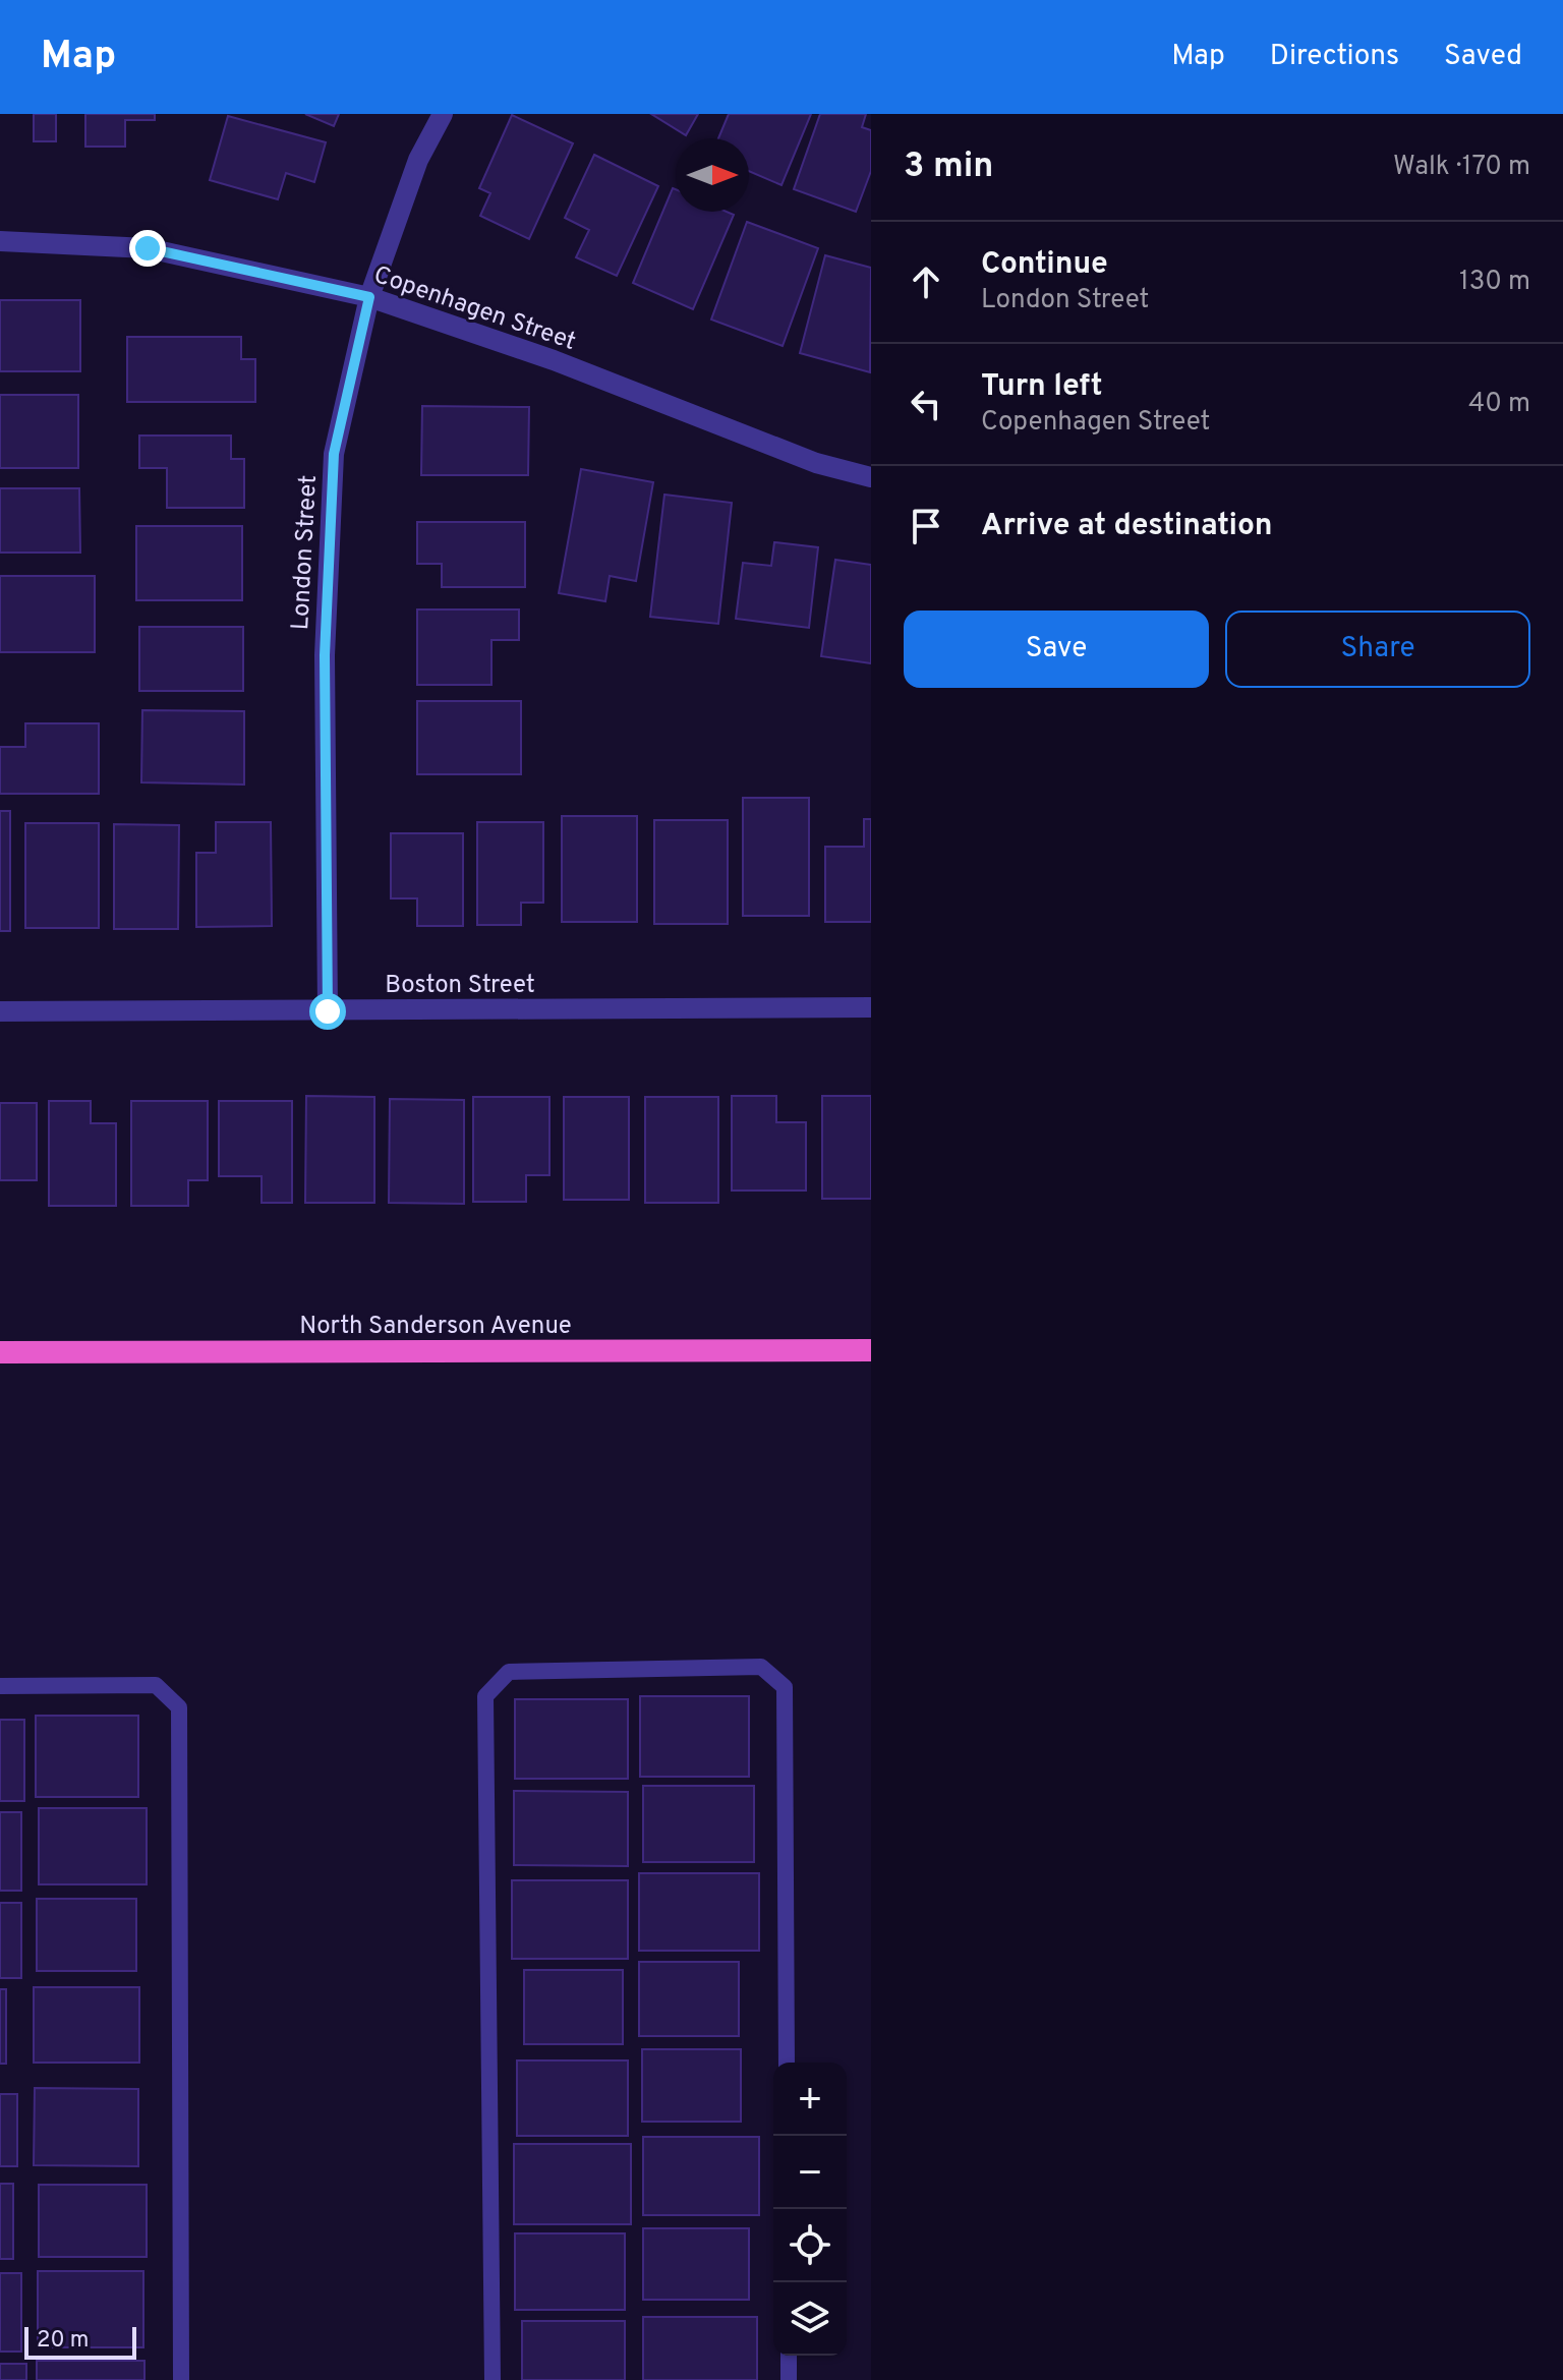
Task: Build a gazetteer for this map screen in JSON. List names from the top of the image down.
{
  "streets": {
    "highway": ["North Sanderson Avenue"],
    "street": ["Copenhagen Street", "London Street", "Boston Street"]
  },
  "crossings": [
    ["Copenhagen Street", "London Street"],
    ["London Street", "Boston Street"]
  ],
  "scale_bar": "20 m",
  "north": "right",
  "page": {
    "header": "Map",
    "nav": ["Map", "Directions", "Saved"],
    "heading": ["3 min", "Walk · 170 m"],
    "list": [
      ["Continue", "London Street", "130 m"],
      ["Turn left", "Copenhagen Street", "40 m"],
      "Arrive at destination"
    ],
    "buttons": ["Save", "Share"],
    "map_buttons": ["+", "−"],
    "scale": "20 m"
  }
}
